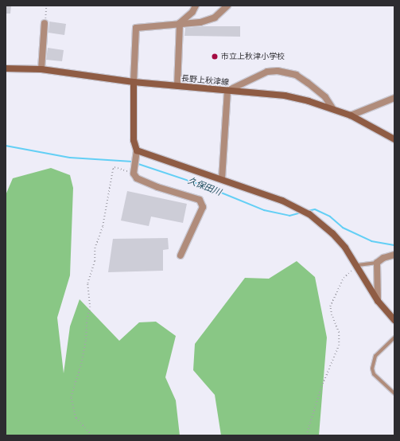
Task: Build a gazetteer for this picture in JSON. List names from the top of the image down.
{
  "streets": {
    "main road": ["長野上秋津線"]
  },
  "water": ["久保田川"],
  "places": ["市立上秋津小学校"]
}
